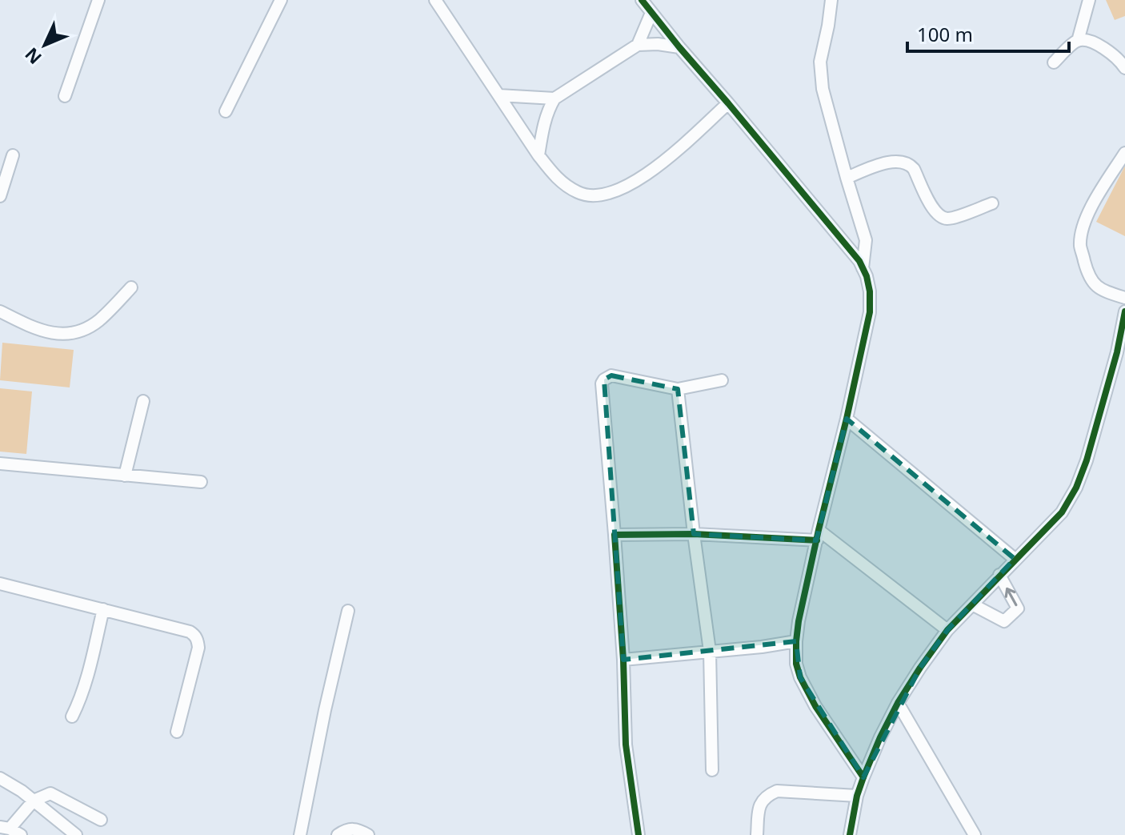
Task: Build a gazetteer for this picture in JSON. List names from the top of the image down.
{
  "scale_bar": "100 m",
  "north": "bottom left"
}
